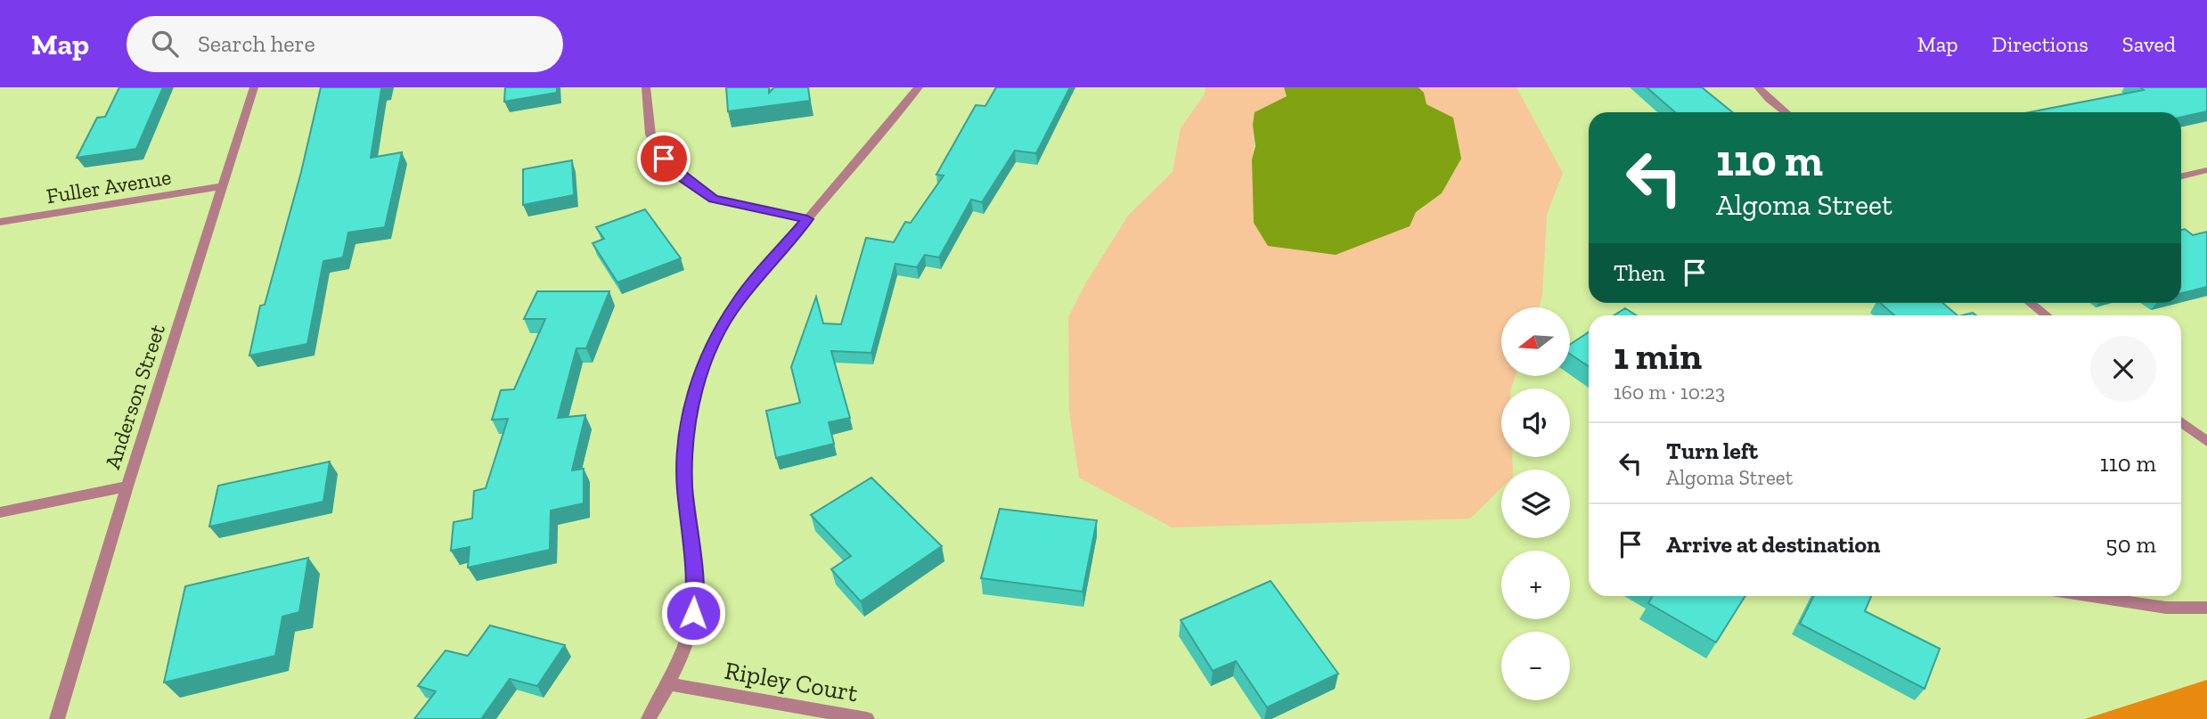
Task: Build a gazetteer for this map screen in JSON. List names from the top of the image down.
{
  "streets": {
    "street": ["Fuller Avenue", "Anderson Street", "Ripley Court"]
  },
  "crossings": [
    ["Fuller Avenue", "Anderson Street"]
  ],
  "north": "left",
  "page": {
    "header": "Map",
    "search": "Search here",
    "nav": ["Map", "Directions", "Saved"],
    "turn": ["110 m", "Algoma Street"],
    "then": "Then",
    "map_buttons": ["+", "−"],
    "heading": ["1 min", "160 m · 10:23"],
    "list": [
      {
        "name": "Turn left",
        "note": "Algoma Street",
        "value": "110 m"
      },
      {
        "name": "Arrive at destination",
        "value": "50 m"
      }
    ]
  }
}
